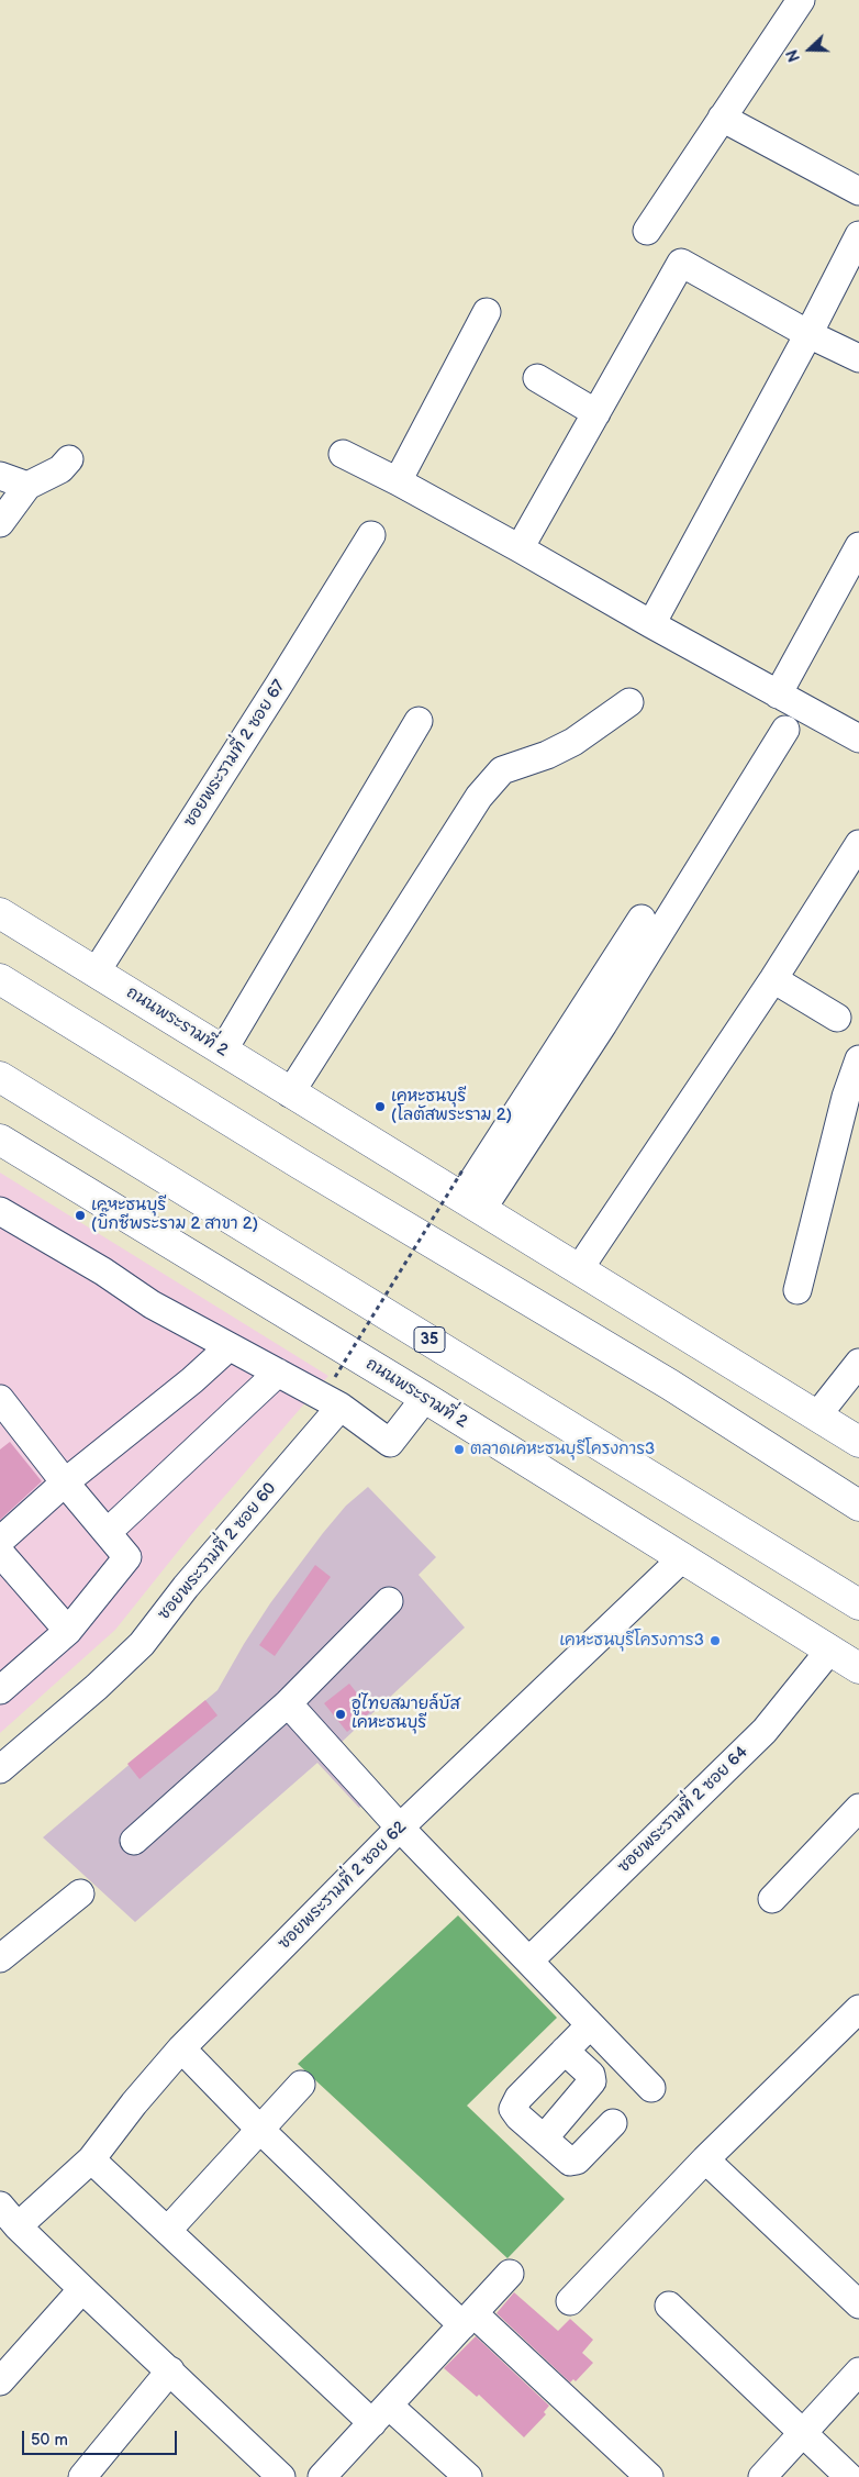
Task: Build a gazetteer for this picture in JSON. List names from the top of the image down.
{
  "streets": {
    "main road": ["ถนนพระรามที่ 2", "35"],
    "street": [
      "ซอยพระรามที่ 2 ซอย 67",
      "ซอยพระรามที่ 2 ซอย 60",
      "ซอยพระรามที่ 2 ซอย 64",
      "ซอยพระรามที่ 2 ซอย 62"
    ]
  },
  "crossings": [
    ["ซอยพระรามที่ 2 ซอย 67", "ถนนพระรามที่ 2"],
    ["ถนนพระรามที่ 2", "ซอยพระรามที่ 2 ซอย 64"],
    ["ถนนพระรามที่ 2", "ซอยพระรามที่ 2 ซอย 62"]
  ],
  "places": [
    "เคหะธนบุรี (โลตัสพระราม 2)",
    "เคหะธนบุรี (บิ๊กซีพระราม 2 สาขา 2)",
    "ตลาดเคหะธนบุรีโครงการ3",
    "เคหะธนบุรีโครงการ3",
    "อู่ไทยสมายล์บัส เคหะธนบุรี"
  ],
  "scale_bar": "50 m",
  "north": "left"
}
